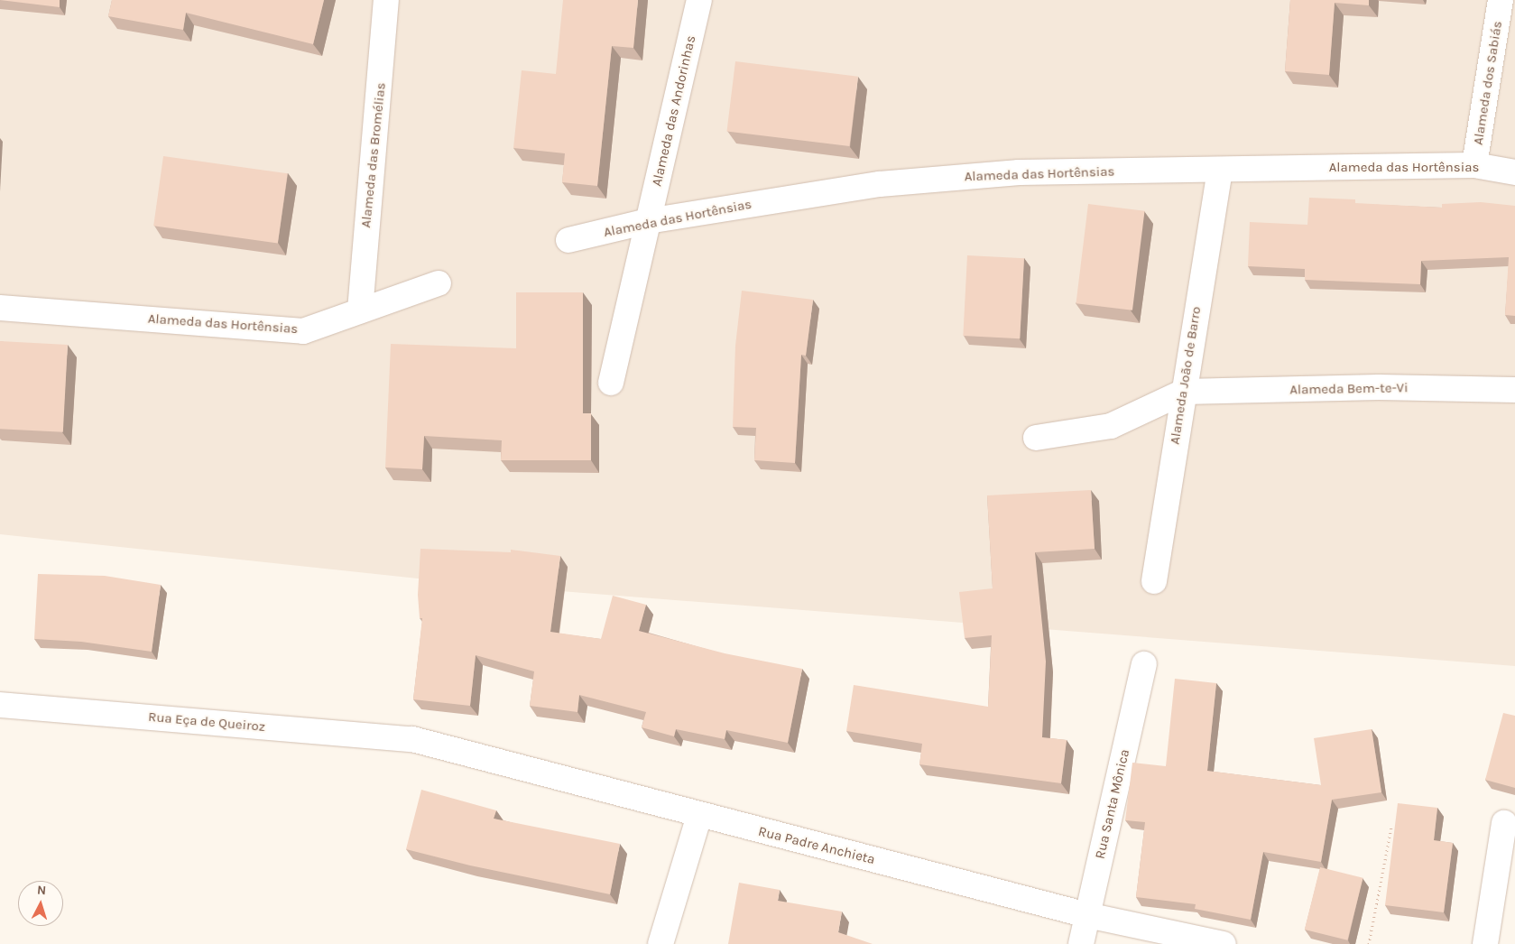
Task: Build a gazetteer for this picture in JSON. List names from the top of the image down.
{
  "streets": {
    "street": [
      "Alameda dos Sabiás",
      "Alameda das Andorinhas",
      "Alameda das Bromélias",
      "Alameda das Hortênsias",
      "Alameda João de Barro",
      "Alameda Bem-te-Vi",
      "Rua Eça de Queiroz",
      "Rua Santa Mônica",
      "Rua Padre Anchieta"
    ]
  },
  "crossings": [
    ["Alameda dos Sabiás", "Alameda das Hortênsias"],
    ["Alameda das Andorinhas", "Alameda das Hortênsias"],
    ["Alameda das Bromélias", "Alameda das Hortênsias"],
    ["Alameda das Hortênsias", "Alameda João de Barro"],
    ["Alameda João de Barro", "Alameda Bem-te-Vi"],
    ["Rua Eça de Queiroz", "Rua Padre Anchieta"],
    ["Rua Santa Mônica", "Rua Padre Anchieta"]
  ],
  "north": "top"
}
